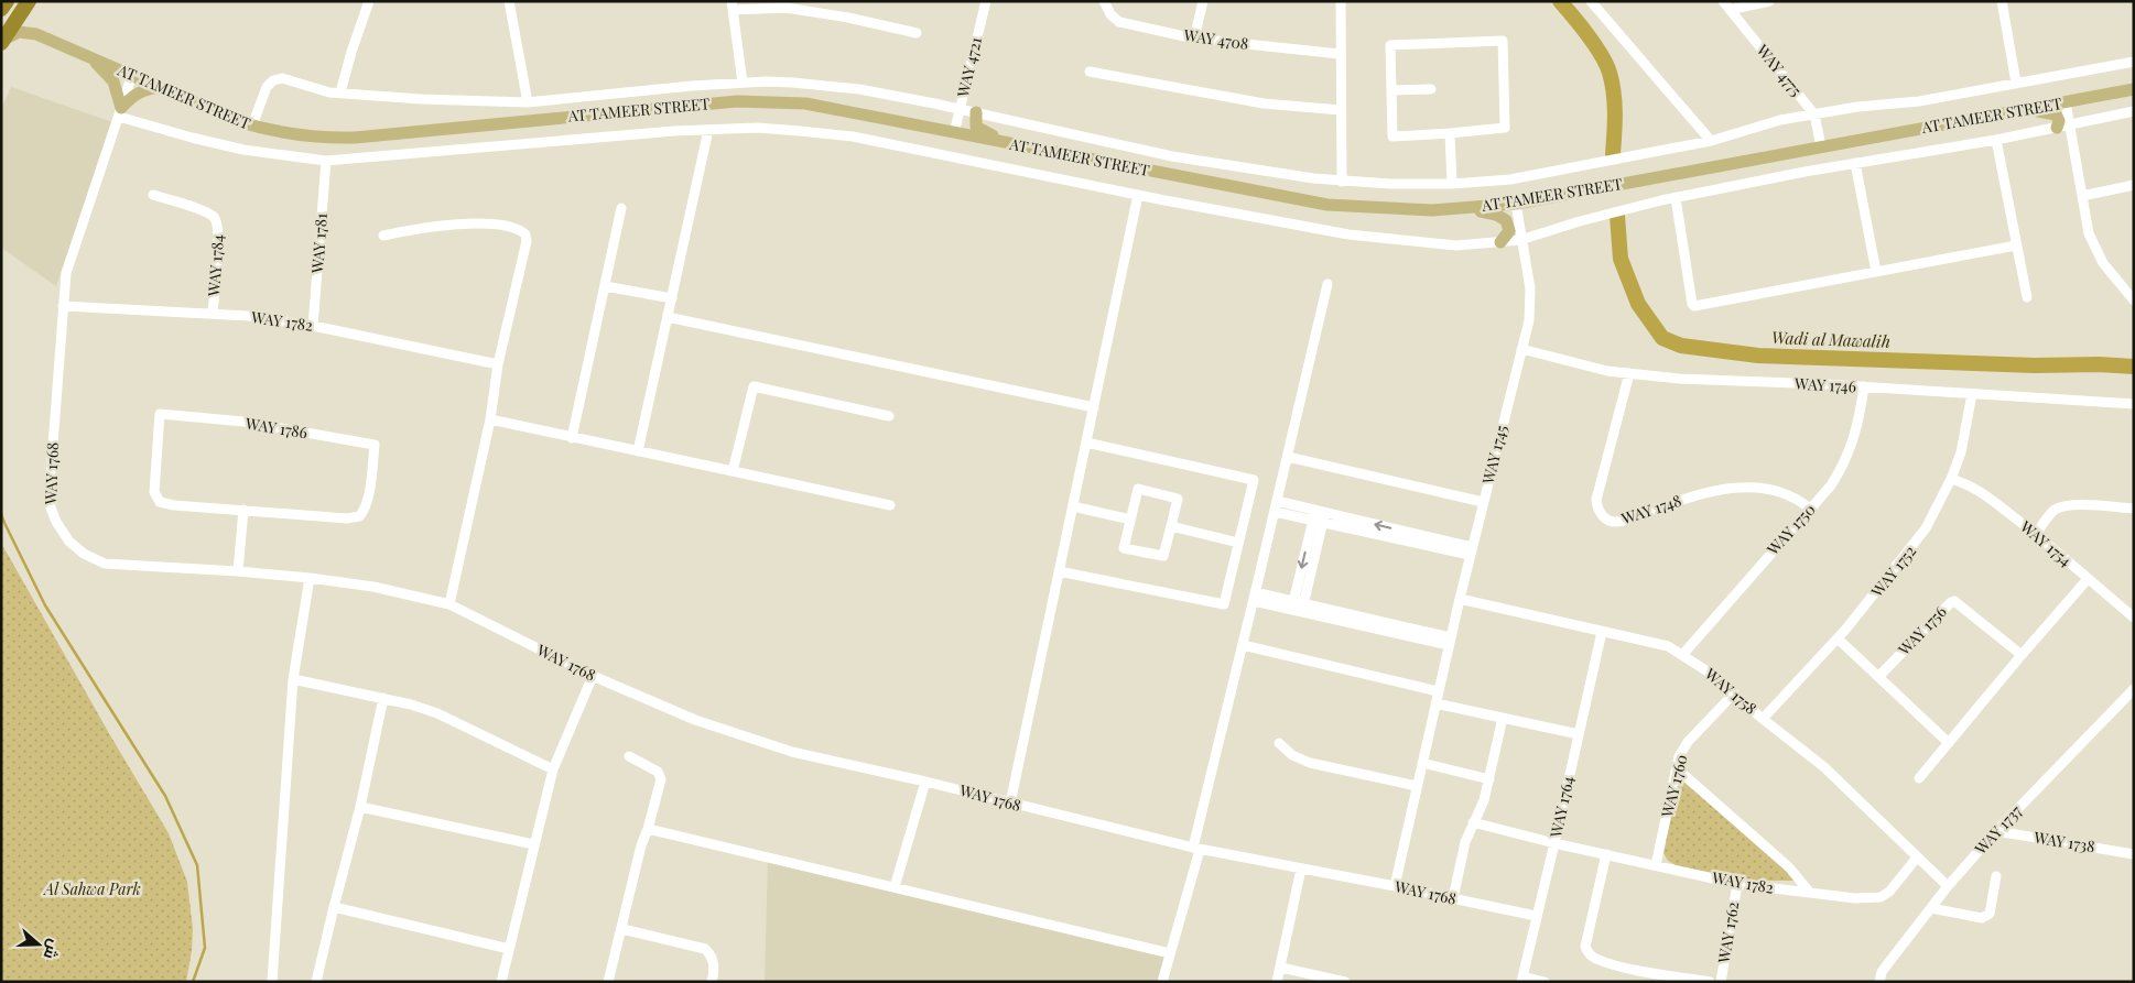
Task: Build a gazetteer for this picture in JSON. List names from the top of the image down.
{
  "streets": {
    "main road": ["AT TAMEER STREET"],
    "street": [
      "WAY 4708",
      "WAY 4721",
      "WAY 4775",
      "WAY 1781",
      "WAY 1784",
      "WAY 1782",
      "WAY 1746",
      "WAY 1786",
      "WAY 1745",
      "WAY 1768",
      "WAY 1748",
      "WAY 1750",
      "WAY 1754",
      "WAY 1752",
      "WAY 1756",
      "WAY 1758",
      "WAY 1760",
      "WAY 1764",
      "WAY 1737",
      "WAY 1738",
      "WAY 1762"
    ]
  },
  "crossings": [
    ["WAY 4721", "AT TAMEER STREET"],
    ["WAY 4775", "AT TAMEER STREET"],
    ["AT TAMEER STREET", "WAY 1745"],
    ["AT TAMEER STREET", "WAY 1768"],
    ["WAY 1781", "WAY 1782"],
    ["WAY 1784", "WAY 1782"],
    ["WAY 1782", "WAY 1768"],
    ["WAY 1782", "WAY 1758"],
    ["WAY 1782", "WAY 1760"],
    ["WAY 1782", "WAY 1764"],
    ["WAY 1782", "WAY 1762"],
    ["WAY 1746", "WAY 1745"],
    ["WAY 1746", "WAY 1748"],
    ["WAY 1746", "WAY 1750"],
    ["WAY 1746", "WAY 1752"],
    ["WAY 1745", "WAY 1768"],
    ["WAY 1745", "WAY 1758"],
    ["WAY 1768", "WAY 1764"],
    ["WAY 1748", "WAY 1750"],
    ["WAY 1750", "WAY 1758"],
    ["WAY 1754", "WAY 1752"],
    ["WAY 1752", "WAY 1758"],
    ["WAY 1758", "WAY 1760"],
    ["WAY 1758", "WAY 1764"],
    ["WAY 1758", "WAY 1737"],
    ["WAY 1737", "WAY 1738"]
  ],
  "water": ["Wadi al Mawalih"],
  "parks": ["Al Sahwa Park"],
  "north": "right"
}
